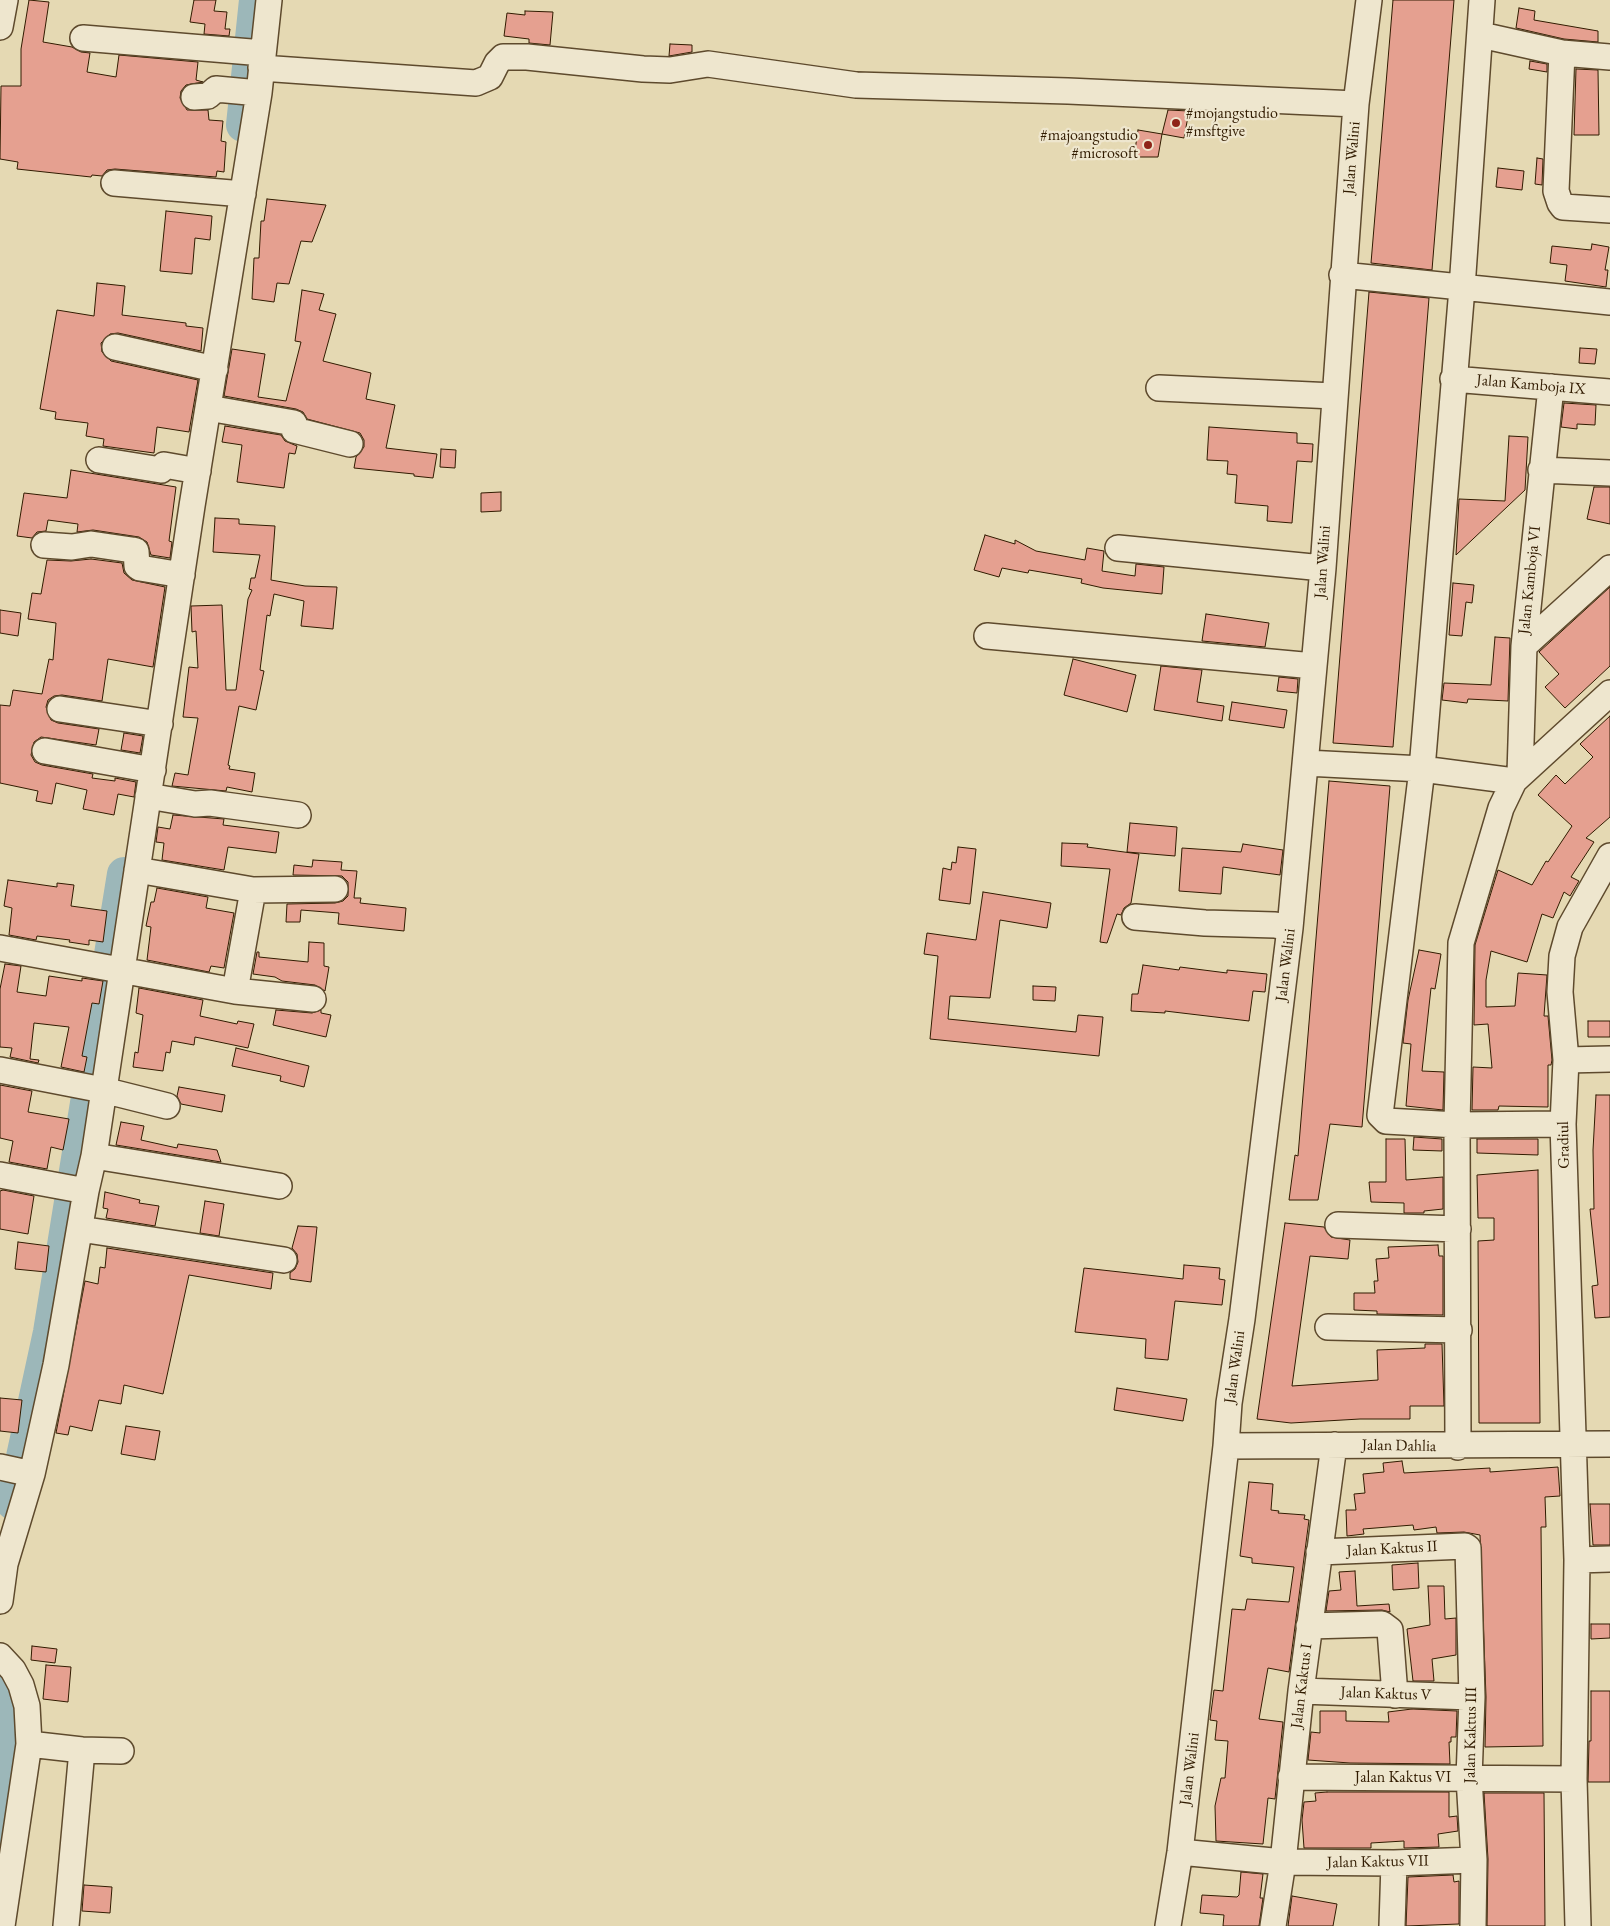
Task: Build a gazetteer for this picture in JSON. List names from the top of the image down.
{
  "streets": {
    "street": [
      "Jalan Walini",
      "Jalan Kamboja IX",
      "Jalan Kamboja VI",
      "Gradiul",
      "Jalan Dahlia",
      "Jalan Kaktus II",
      "Jalan Kaktus I",
      "Jalan Kaktus V",
      "Jalan Kaktus III",
      "Jalan Kaktus VI",
      "Jalan Kaktus VII"
    ]
  },
  "crossings": [
    ["Jalan Walini", "Jalan Dahlia"],
    ["Jalan Walini", "Jalan Kaktus VII"],
    ["Jalan Kamboja IX", "Jalan Kamboja VI"],
    ["Gradiul", "Jalan Dahlia"],
    ["Gradiul", "Jalan Kaktus VI"],
    ["Jalan Dahlia", "Jalan Kaktus I"],
    ["Jalan Kaktus II", "Jalan Kaktus I"],
    ["Jalan Kaktus II", "Jalan Kaktus III"],
    ["Jalan Kaktus I", "Jalan Kaktus V"],
    ["Jalan Kaktus I", "Jalan Kaktus VI"],
    ["Jalan Kaktus I", "Jalan Kaktus VII"],
    ["Jalan Kaktus V", "Jalan Kaktus III"],
    ["Jalan Kaktus III", "Jalan Kaktus VI"],
    ["Jalan Kaktus III", "Jalan Kaktus VII"]
  ],
  "places": ["#mojangstudio #msftgive", "#majoangstudio #microsoft"]
}
